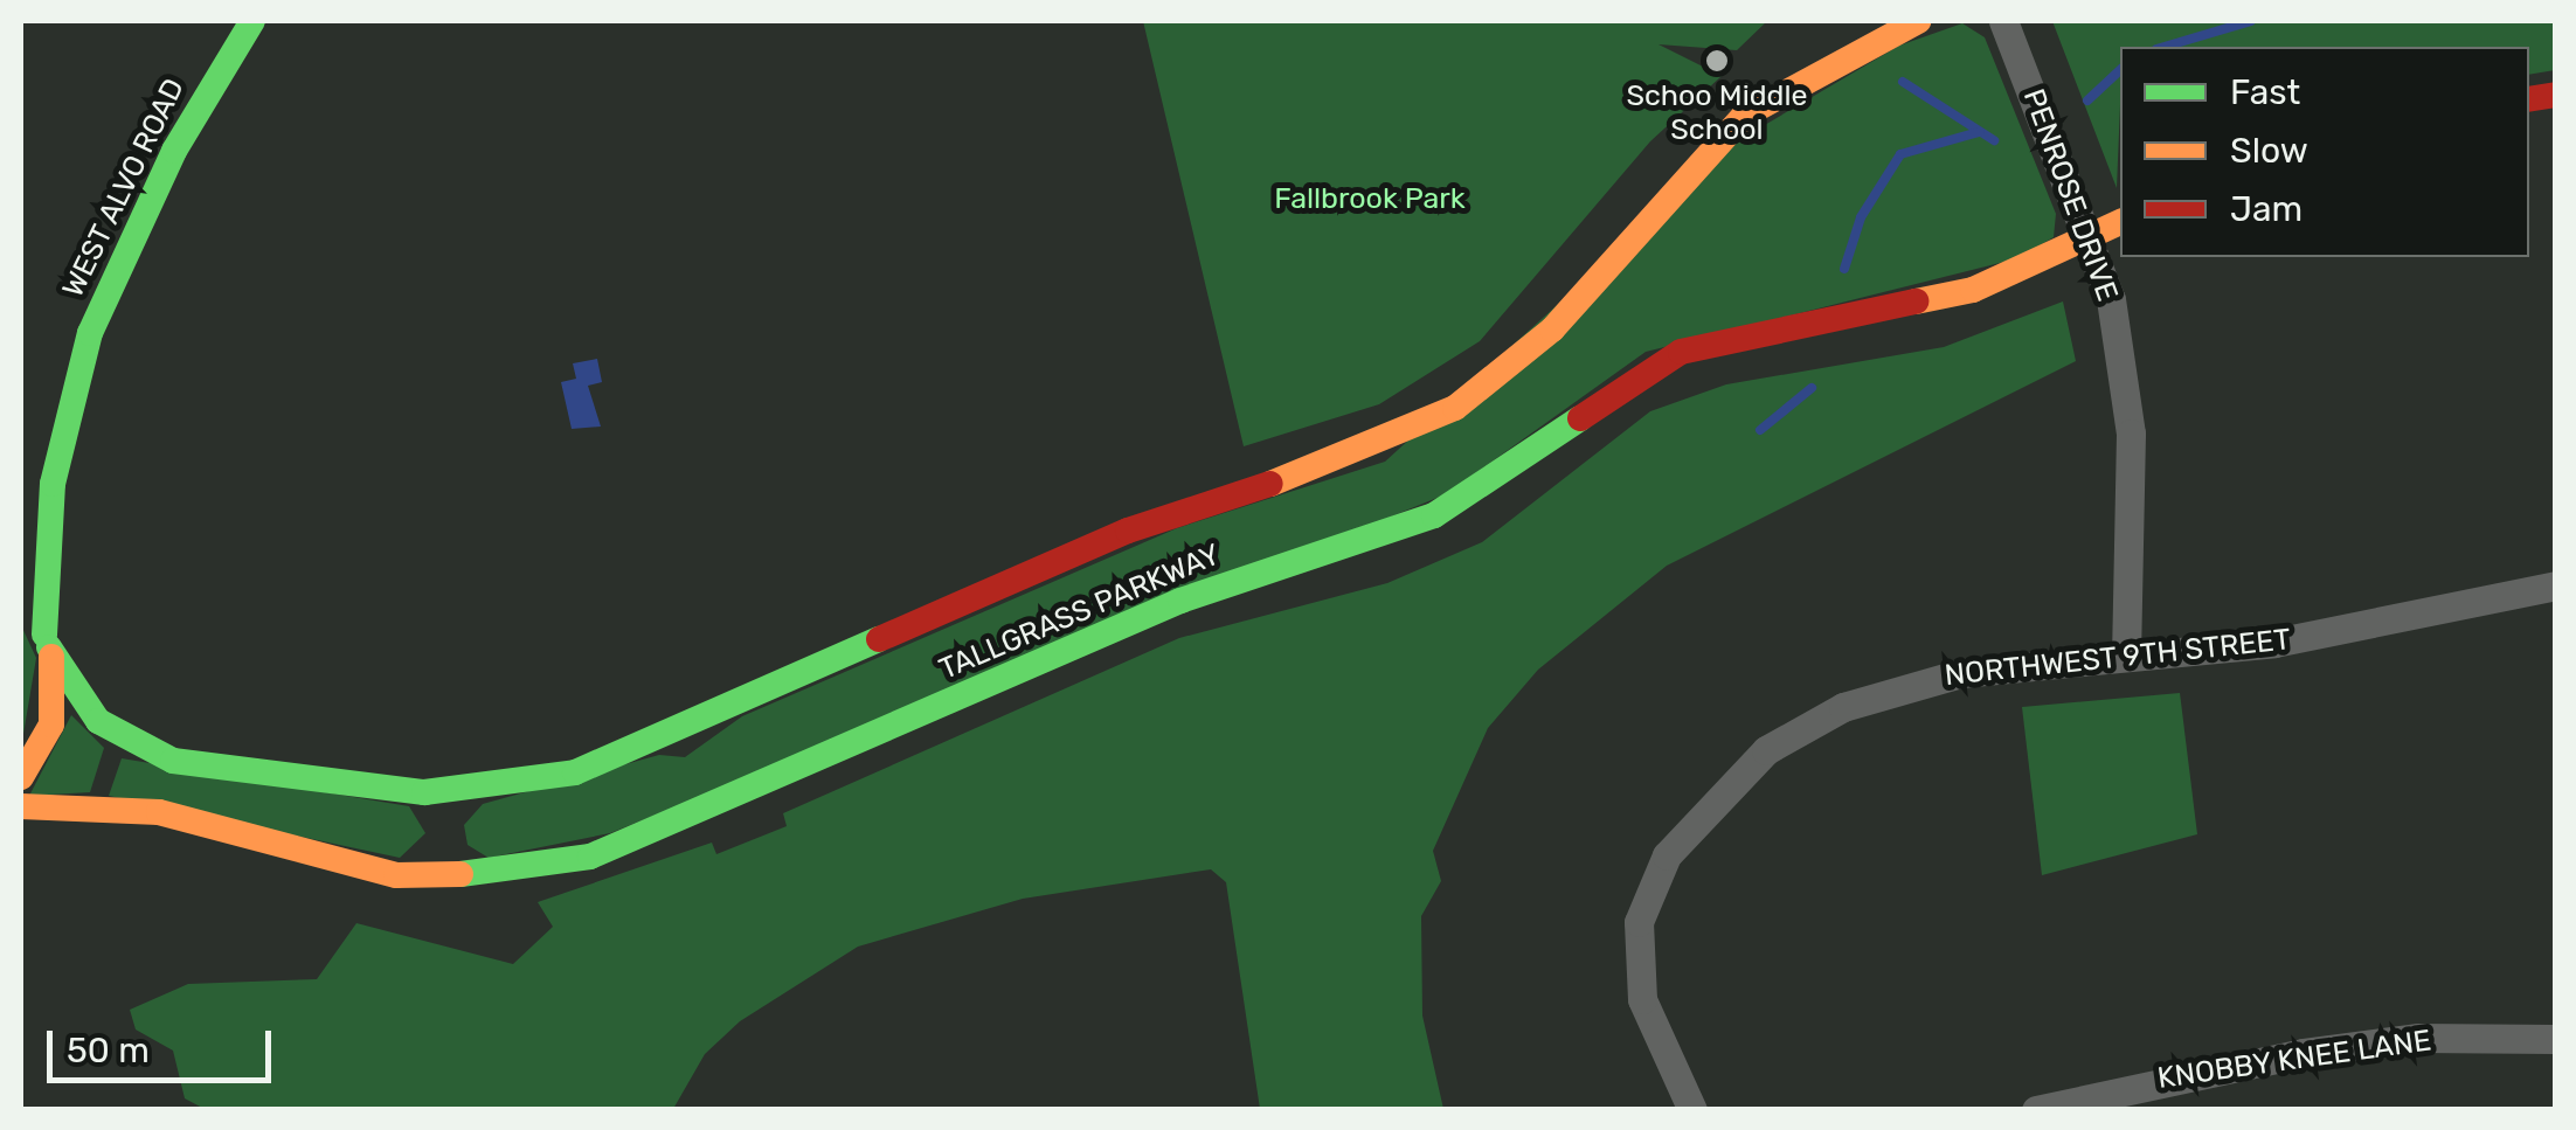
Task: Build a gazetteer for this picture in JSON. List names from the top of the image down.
{
  "streets": {
    "street": [
      "WEST ALVO ROAD",
      "PENROSE DRIVE",
      "TALLGRASS PARKWAY",
      "NORTHWEST 9TH STREET",
      "KNOBBY KNEE LANE"
    ]
  },
  "crossings": [
    ["WEST ALVO ROAD", "TALLGRASS PARKWAY"],
    ["PENROSE DRIVE", "TALLGRASS PARKWAY"],
    ["PENROSE DRIVE", "NORTHWEST 9TH STREET"]
  ],
  "parks": ["Fallbrook Park"],
  "places": ["Schoo Middle School"],
  "legend": ["Fast", "Slow", "Jam"],
  "scale_bar": "50 m"
}
